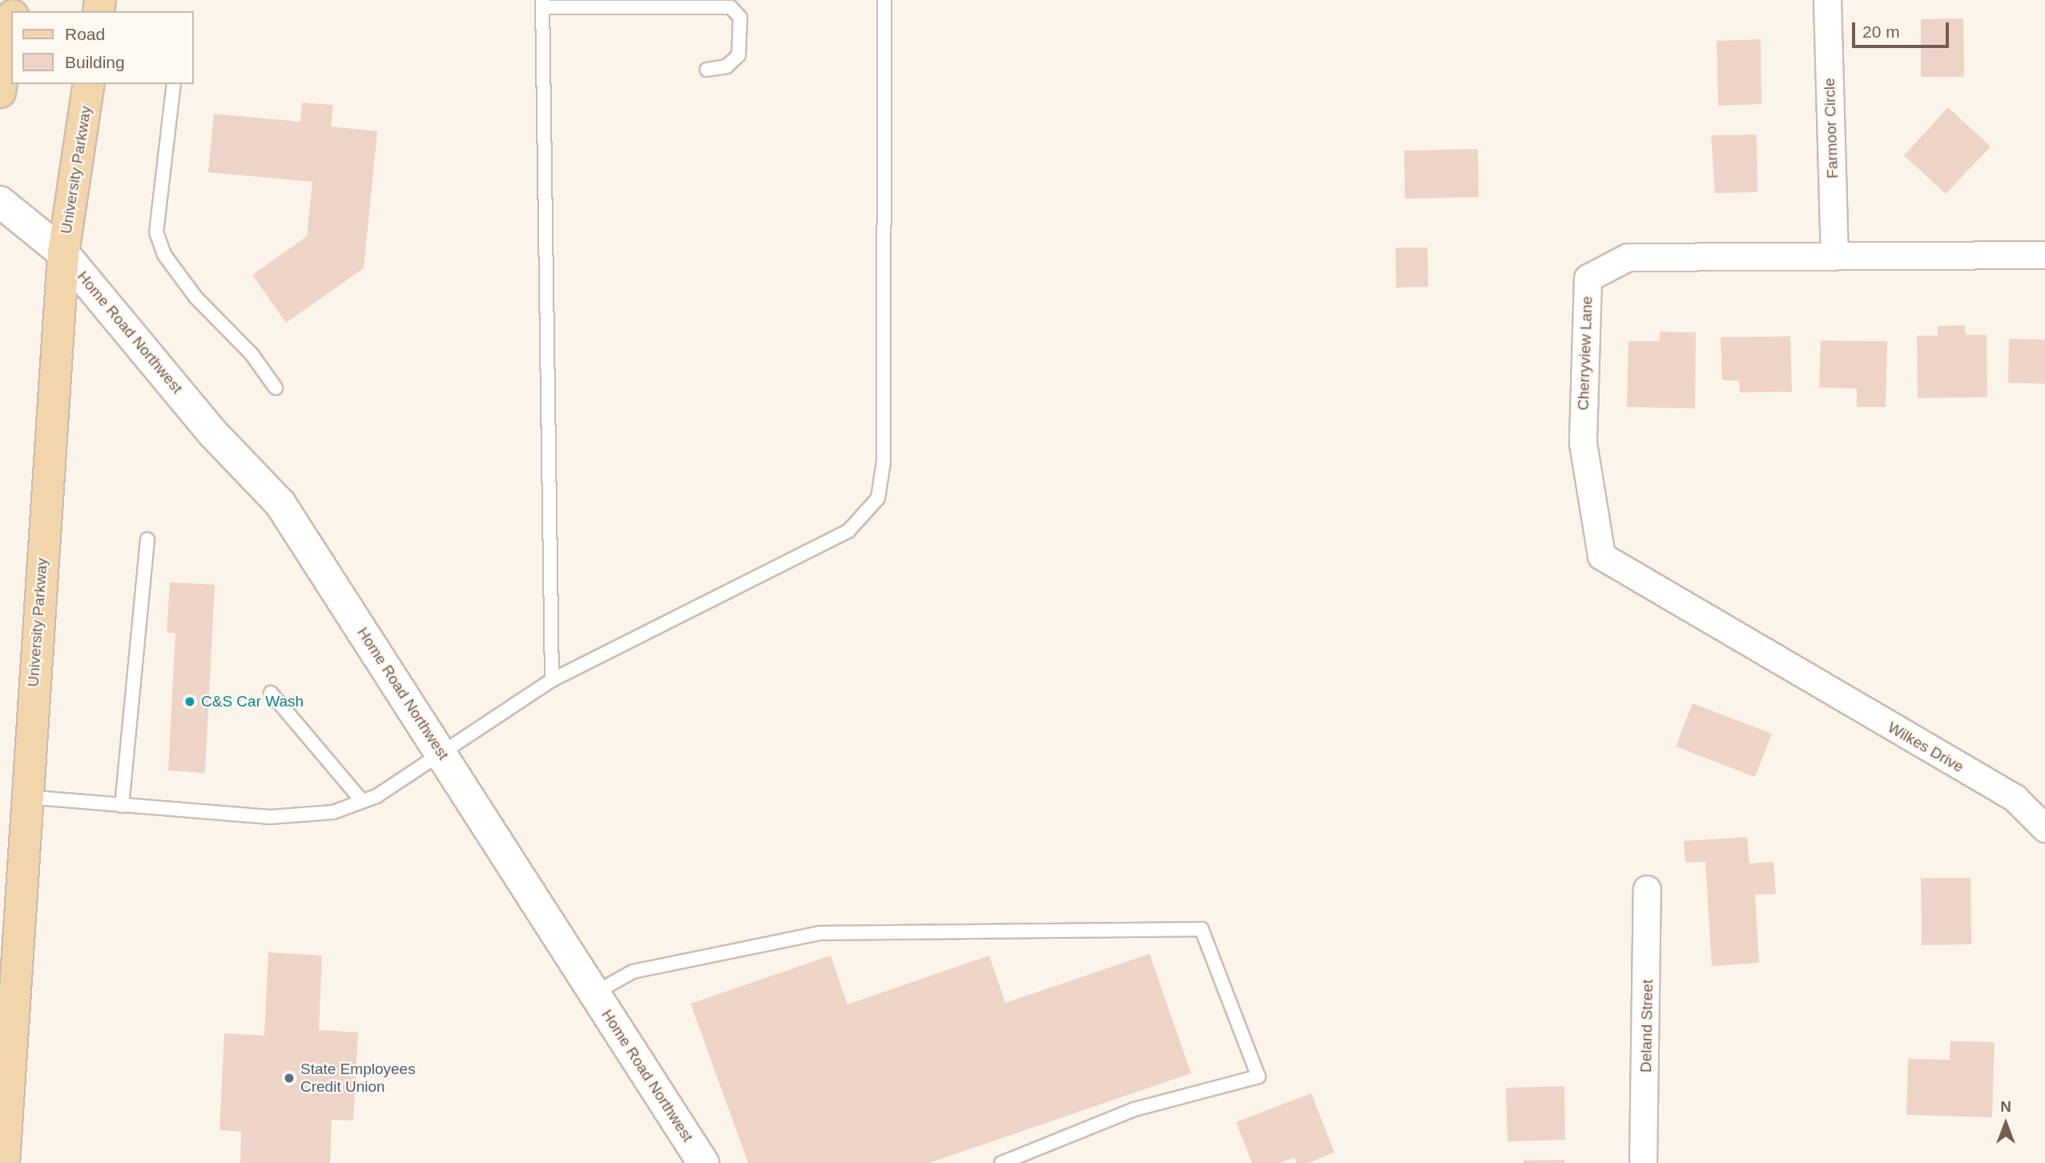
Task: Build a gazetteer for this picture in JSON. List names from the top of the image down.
{
  "streets": {
    "main road": ["University Parkway"],
    "street": [
      "Farmoor Circle",
      "Home Road Northwest",
      "Cherryview Lane",
      "Wilkes Drive",
      "Deland Street"
    ]
  },
  "crossings": [
    ["Farmoor Circle", "Cherryview Lane"],
    ["University Parkway", "Home Road Northwest"],
    ["Cherryview Lane", "Wilkes Drive"]
  ],
  "places": ["C&S Car Wash", "State Employees Credit Union"],
  "legend": ["Road", "Building"],
  "scale_bar": "20 m",
  "north": "top"
}
